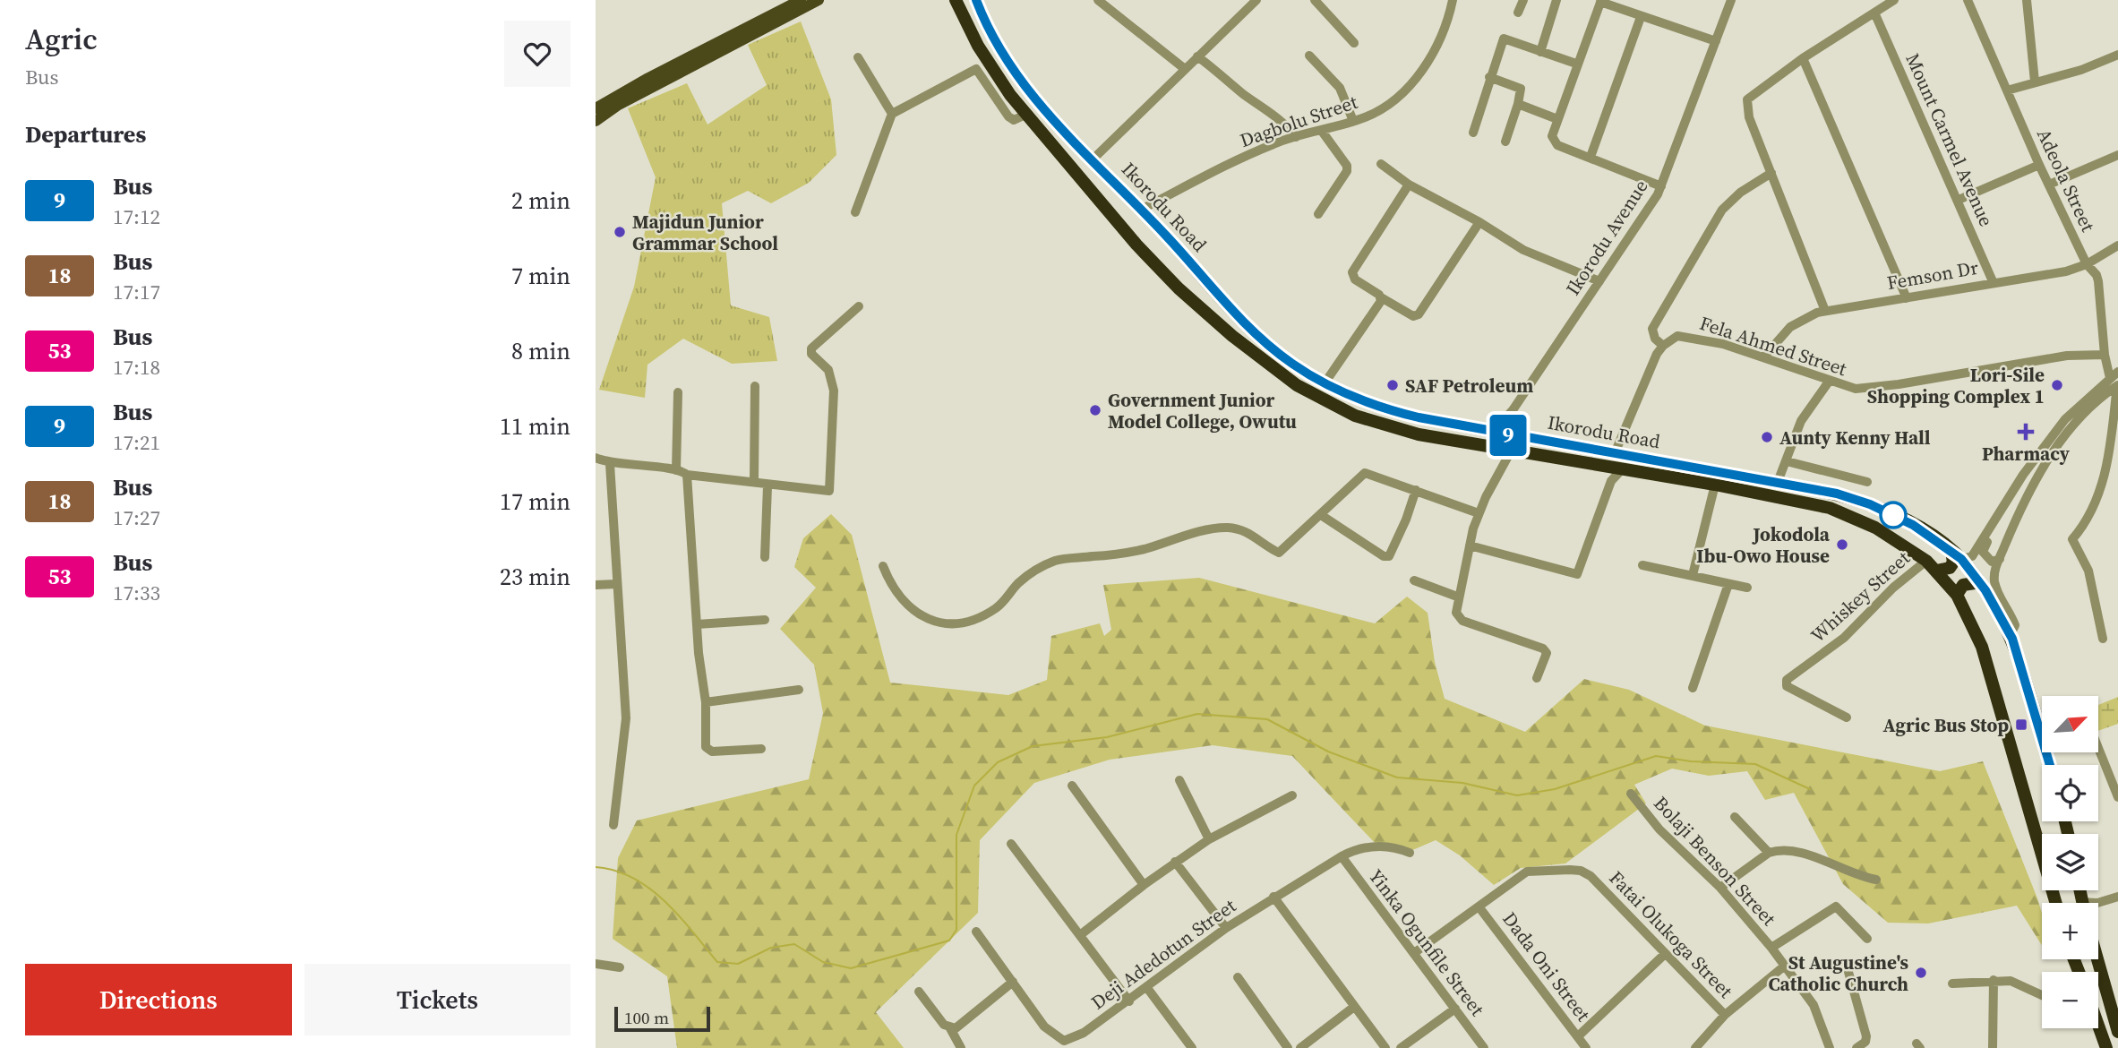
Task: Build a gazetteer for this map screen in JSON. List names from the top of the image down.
{
  "streets": {
    "highway": ["Ikorodu Road"],
    "street": [
      "Dagbolu Street",
      "Mount Carmel Avenue",
      "Adeola Street",
      "Ikorodu Avenue",
      "Femson Dr",
      "Fela Ahmed Street",
      "Whiskey Street",
      "Bolaji Benson Street",
      "Fatai Olukoga Street",
      "Yinka Ogunfile Street",
      "Deji Adedotun Street",
      "Dada Oni Street"
    ]
  },
  "crossings": [
    ["Dagbolu Street", "Ikorodu Road"],
    ["Mount Carmel Avenue", "Femson Dr"],
    ["Adeola Street", "Femson Dr"],
    ["Adeola Street", "Fela Ahmed Street"],
    ["Ikorodu Road", "Ikorodu Avenue"],
    ["Ikorodu Road", "Whiskey Street"],
    ["Femson Dr", "Fela Ahmed Street"],
    ["Fatai Olukoga Street", "Yinka Ogunfile Street"],
    ["Fatai Olukoga Street", "Dada Oni Street"],
    ["Yinka Ogunfile Street", "Deji Adedotun Street"]
  ],
  "places": {
    "other": [
      "Majidun Junior Grammar School",
      "SAF Petroleum",
      "Lori-Sile Shopping Complex 1",
      "Government Junior Model College, Owutu",
      "Aunty Kenny Hall",
      "Jokodola Ibu-Owo House",
      "St Augustine's Catholic Church"
    ],
    "health": ["Pharmacy"],
    "transit": ["Agric Bus Stop"]
  },
  "lines": ["bus line 9"],
  "scale_bar": "100 m",
  "north": "top right",
  "page": {
    "heading": [
      ["Agric", "Bus"],
      "Departures"
    ],
    "on_map": "9",
    "list": [
      {
        "mark": "9",
        "name": "Bus",
        "note": "17:12",
        "value": "2 min"
      },
      {
        "mark": "18",
        "name": "Bus",
        "note": "17:17",
        "value": "7 min"
      },
      {
        "mark": "53",
        "name": "Bus",
        "note": "17:18",
        "value": "8 min"
      },
      {
        "mark": "9",
        "name": "Bus",
        "note": "17:21",
        "value": "11 min"
      },
      {
        "mark": "18",
        "name": "Bus",
        "note": "17:27",
        "value": "17 min"
      },
      {
        "mark": "53",
        "name": "Bus",
        "note": "17:33",
        "value": "23 min"
      }
    ],
    "map_buttons": ["+", "−"],
    "buttons": ["Directions", "Tickets"],
    "scale": "100 m"
  }
}
